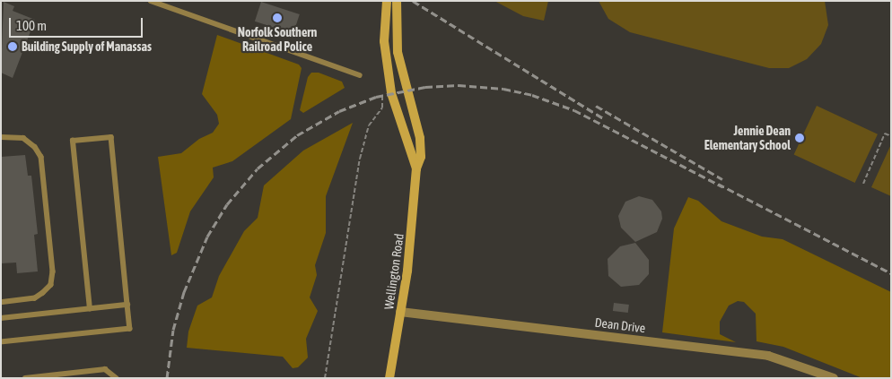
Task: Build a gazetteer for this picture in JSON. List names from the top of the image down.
{
  "streets": {
    "main road": ["Wellington Road"],
    "street": ["Dean Drive"]
  },
  "crossings": [
    ["Wellington Road", "Dean Drive"]
  ],
  "places": ["Norfolk Southern Railroad Police", "Building Supply of Manassas", "Jennie Dean Elementary School"],
  "scale_bar": "100 m"
}
